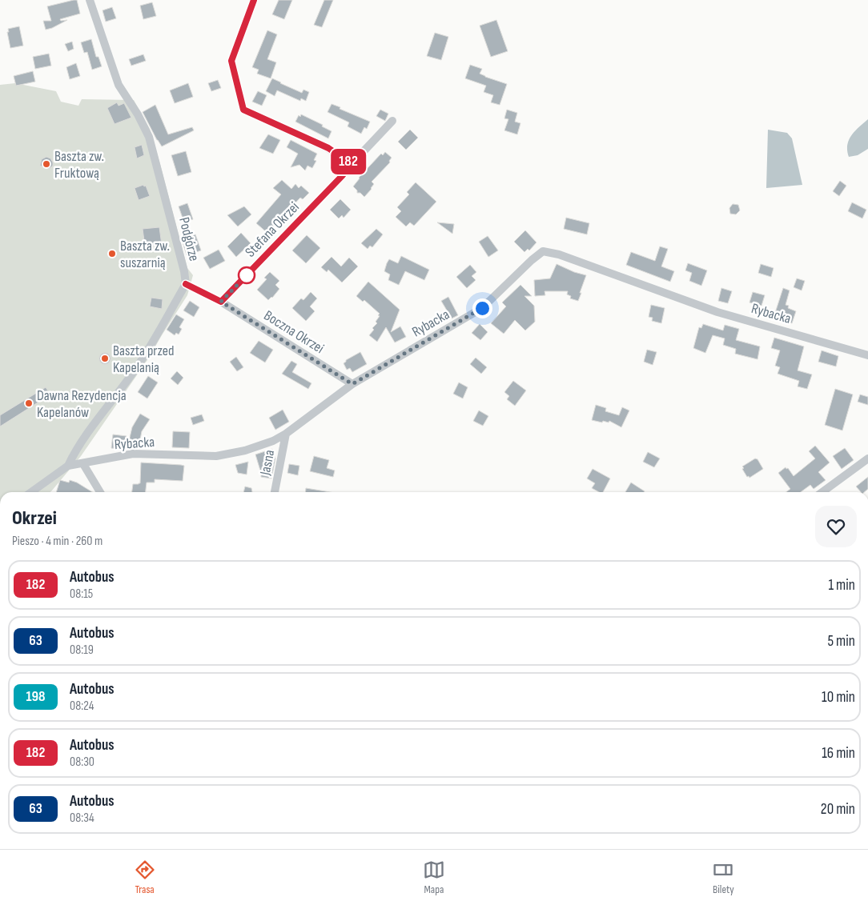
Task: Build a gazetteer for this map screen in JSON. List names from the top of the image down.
{
  "streets": {
    "street": [
      "Stefana Okrzei",
      "Podgórze",
      "Rybacka",
      "Boczna Okrzei",
      "Jasna"
    ]
  },
  "crossings": [
    ["Stefana Okrzei", "Boczna Okrzei"],
    ["Podgórze", "Rybacka"],
    ["Rybacka", "Boczna Okrzei"],
    ["Rybacka", "Jasna"]
  ],
  "places": [
    "Baszta zw. Fruktową",
    "Baszta zw. suszarnią",
    "Baszta przed Kapelanią",
    "Dawna Rezydencja Kapelanów"
  ],
  "lines": ["bus line 182"],
  "page": {
    "on_map": "182",
    "heading": ["Okrzei", "Pieszo · 4 min · 260 m"],
    "list": [
      {
        "mark": "182",
        "name": "Autobus",
        "note": "08:15",
        "value": "1 min"
      },
      {
        "mark": "63",
        "name": "Autobus",
        "note": "08:19",
        "value": "5 min"
      },
      {
        "mark": "198",
        "name": "Autobus",
        "note": "08:24",
        "value": "10 min"
      },
      {
        "mark": "182",
        "name": "Autobus",
        "note": "08:30",
        "value": "16 min"
      },
      {
        "mark": "63",
        "name": "Autobus",
        "note": "08:34",
        "value": "20 min"
      }
    ],
    "tabs": ["Trasa", "Mapa", "Bilety"]
  }
}
